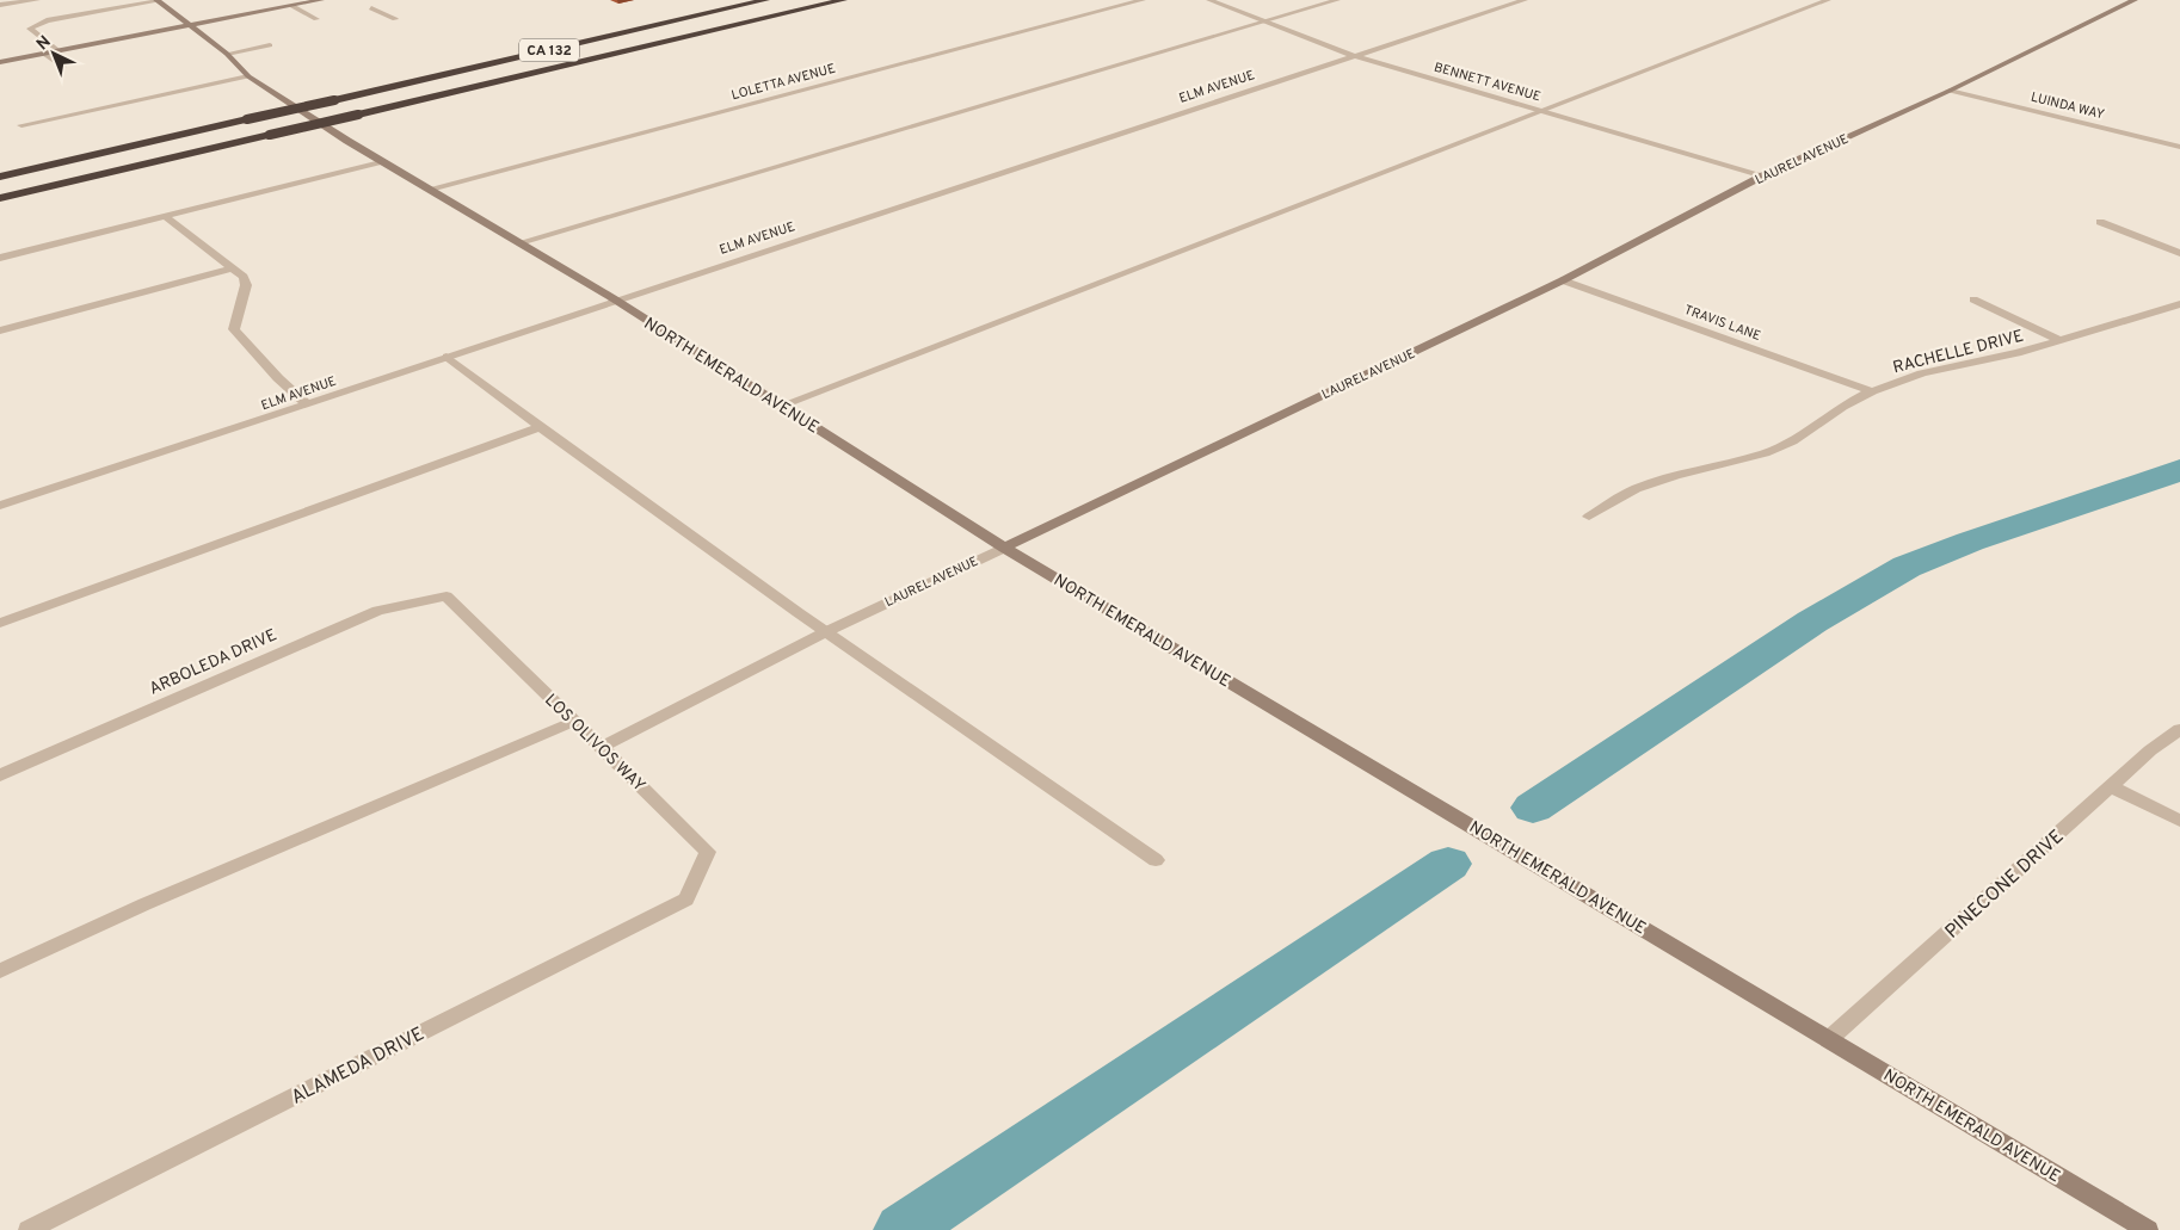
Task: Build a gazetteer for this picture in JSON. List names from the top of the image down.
{
  "streets": {
    "highway": ["CA 132"],
    "street": [
      "LOLETTA AVENUE",
      "BENNETT AVENUE",
      "ELM AVENUE",
      "LUINDA WAY",
      "LAUREL AVENUE",
      "TRAVIS LANE",
      "RACHELLE DRIVE",
      "NORTH EMERALD AVENUE",
      "ARBOLEDA DRIVE",
      "LOS OLIVOS WAY",
      "PINECONE DRIVE",
      "ALAMEDA DRIVE"
    ]
  },
  "crossings": [
    ["LOLETTA AVENUE", "NORTH EMERALD AVENUE"],
    ["BENNETT AVENUE", "ELM AVENUE"],
    ["BENNETT AVENUE", "LAUREL AVENUE"],
    ["ELM AVENUE", "NORTH EMERALD AVENUE"],
    ["LUINDA WAY", "LAUREL AVENUE"],
    ["LAUREL AVENUE", "TRAVIS LANE"],
    ["LAUREL AVENUE", "NORTH EMERALD AVENUE"],
    ["LAUREL AVENUE", "LOS OLIVOS WAY"],
    ["TRAVIS LANE", "RACHELLE DRIVE"],
    ["NORTH EMERALD AVENUE", "PINECONE DRIVE"],
    ["ARBOLEDA DRIVE", "LOS OLIVOS WAY"],
    ["LOS OLIVOS WAY", "ALAMEDA DRIVE"]
  ],
  "north": "top left"
}
